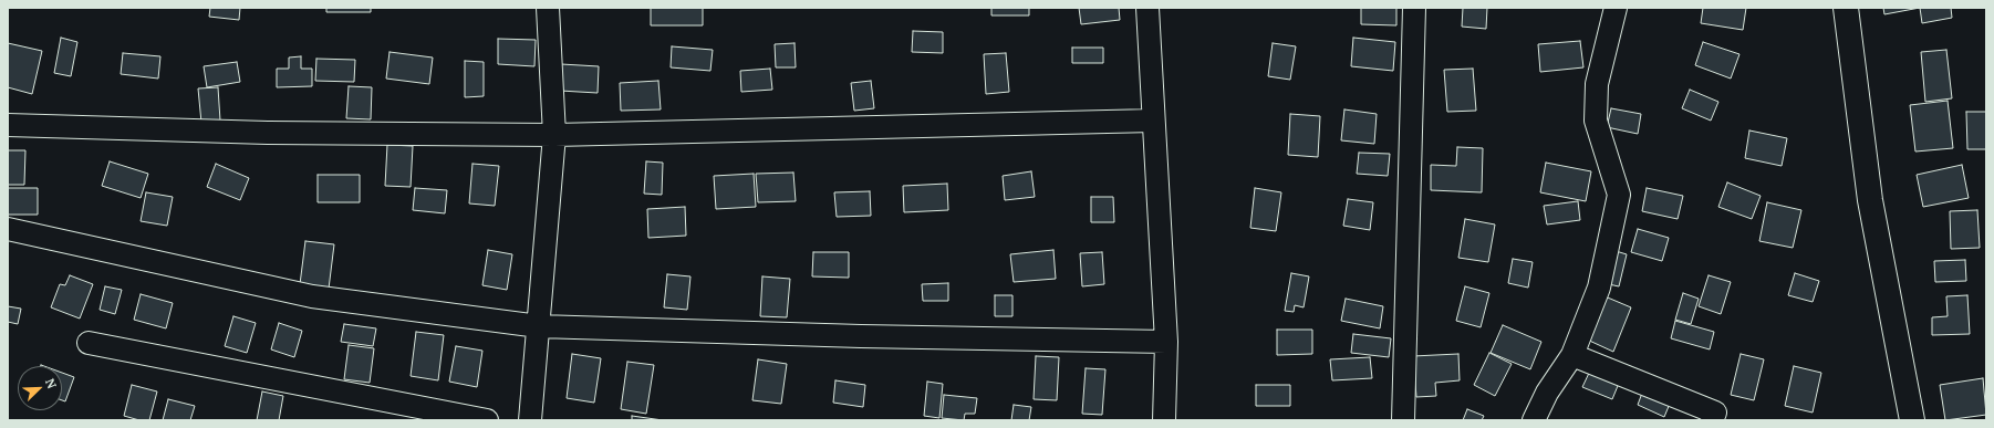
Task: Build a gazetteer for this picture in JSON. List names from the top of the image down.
{
  "north": "top right"
}
